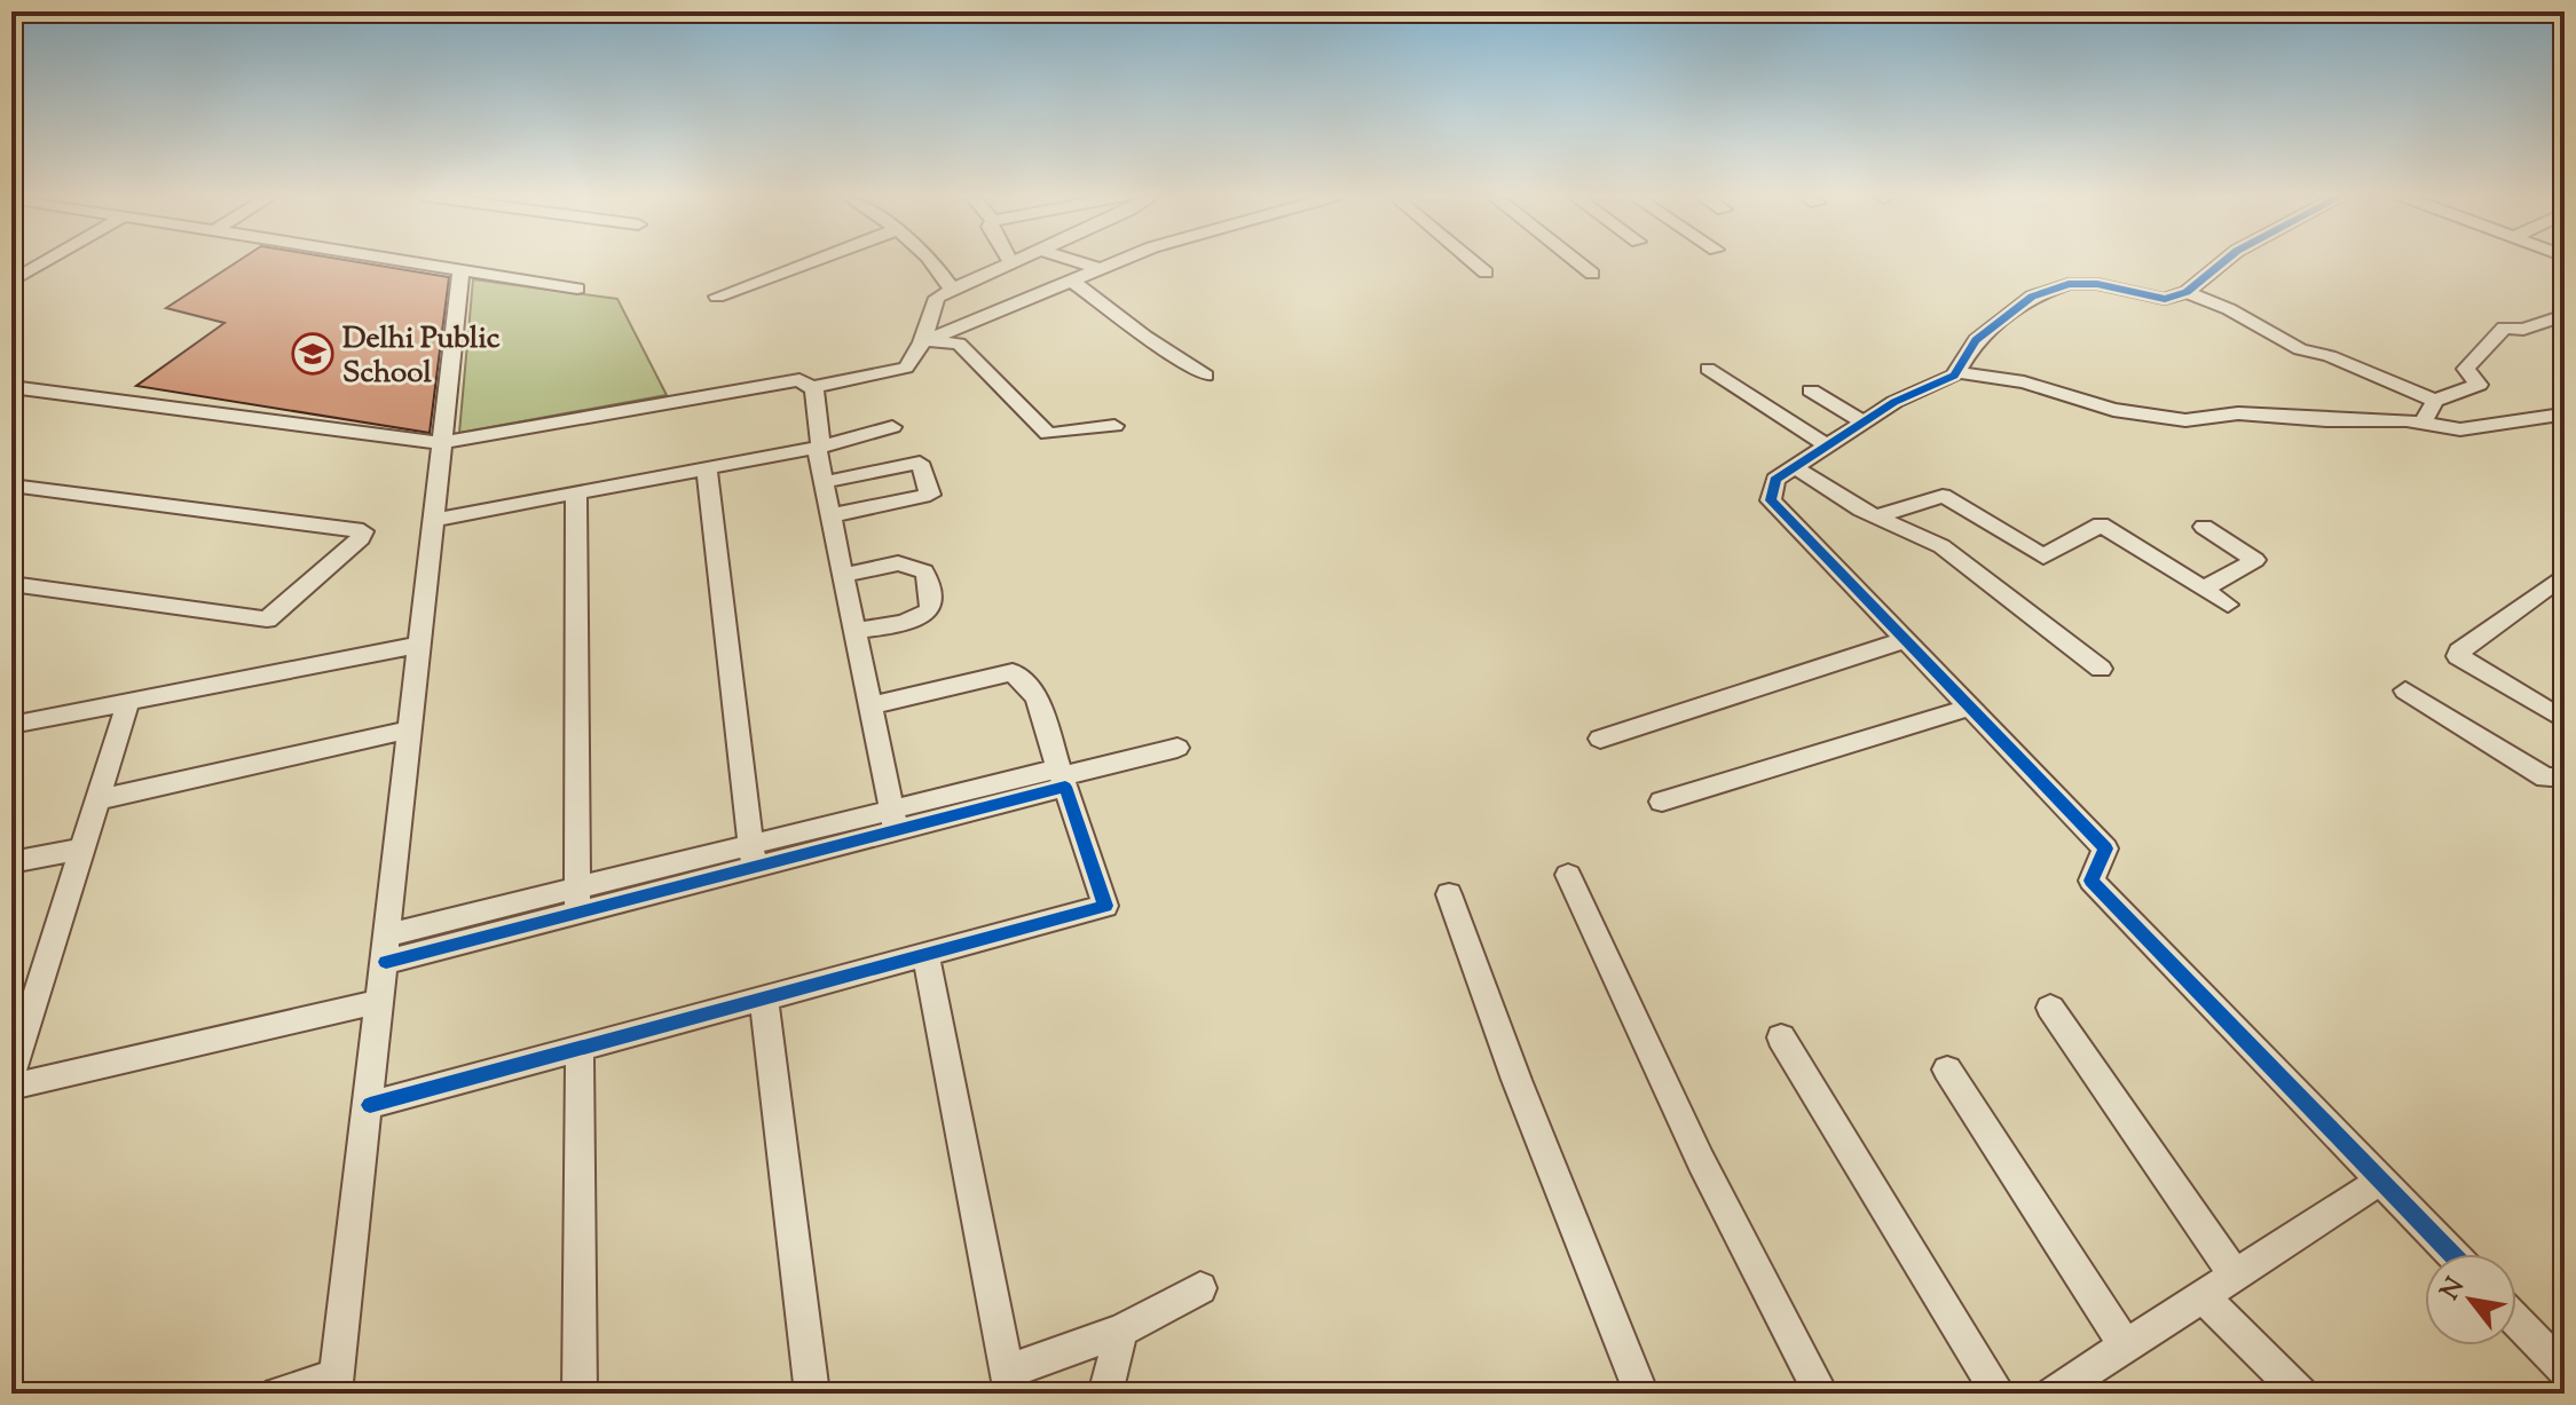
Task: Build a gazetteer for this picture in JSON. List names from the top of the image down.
{
  "places": {
    "school or university": ["Delhi Public School"]
  },
  "north": "top left"
}
